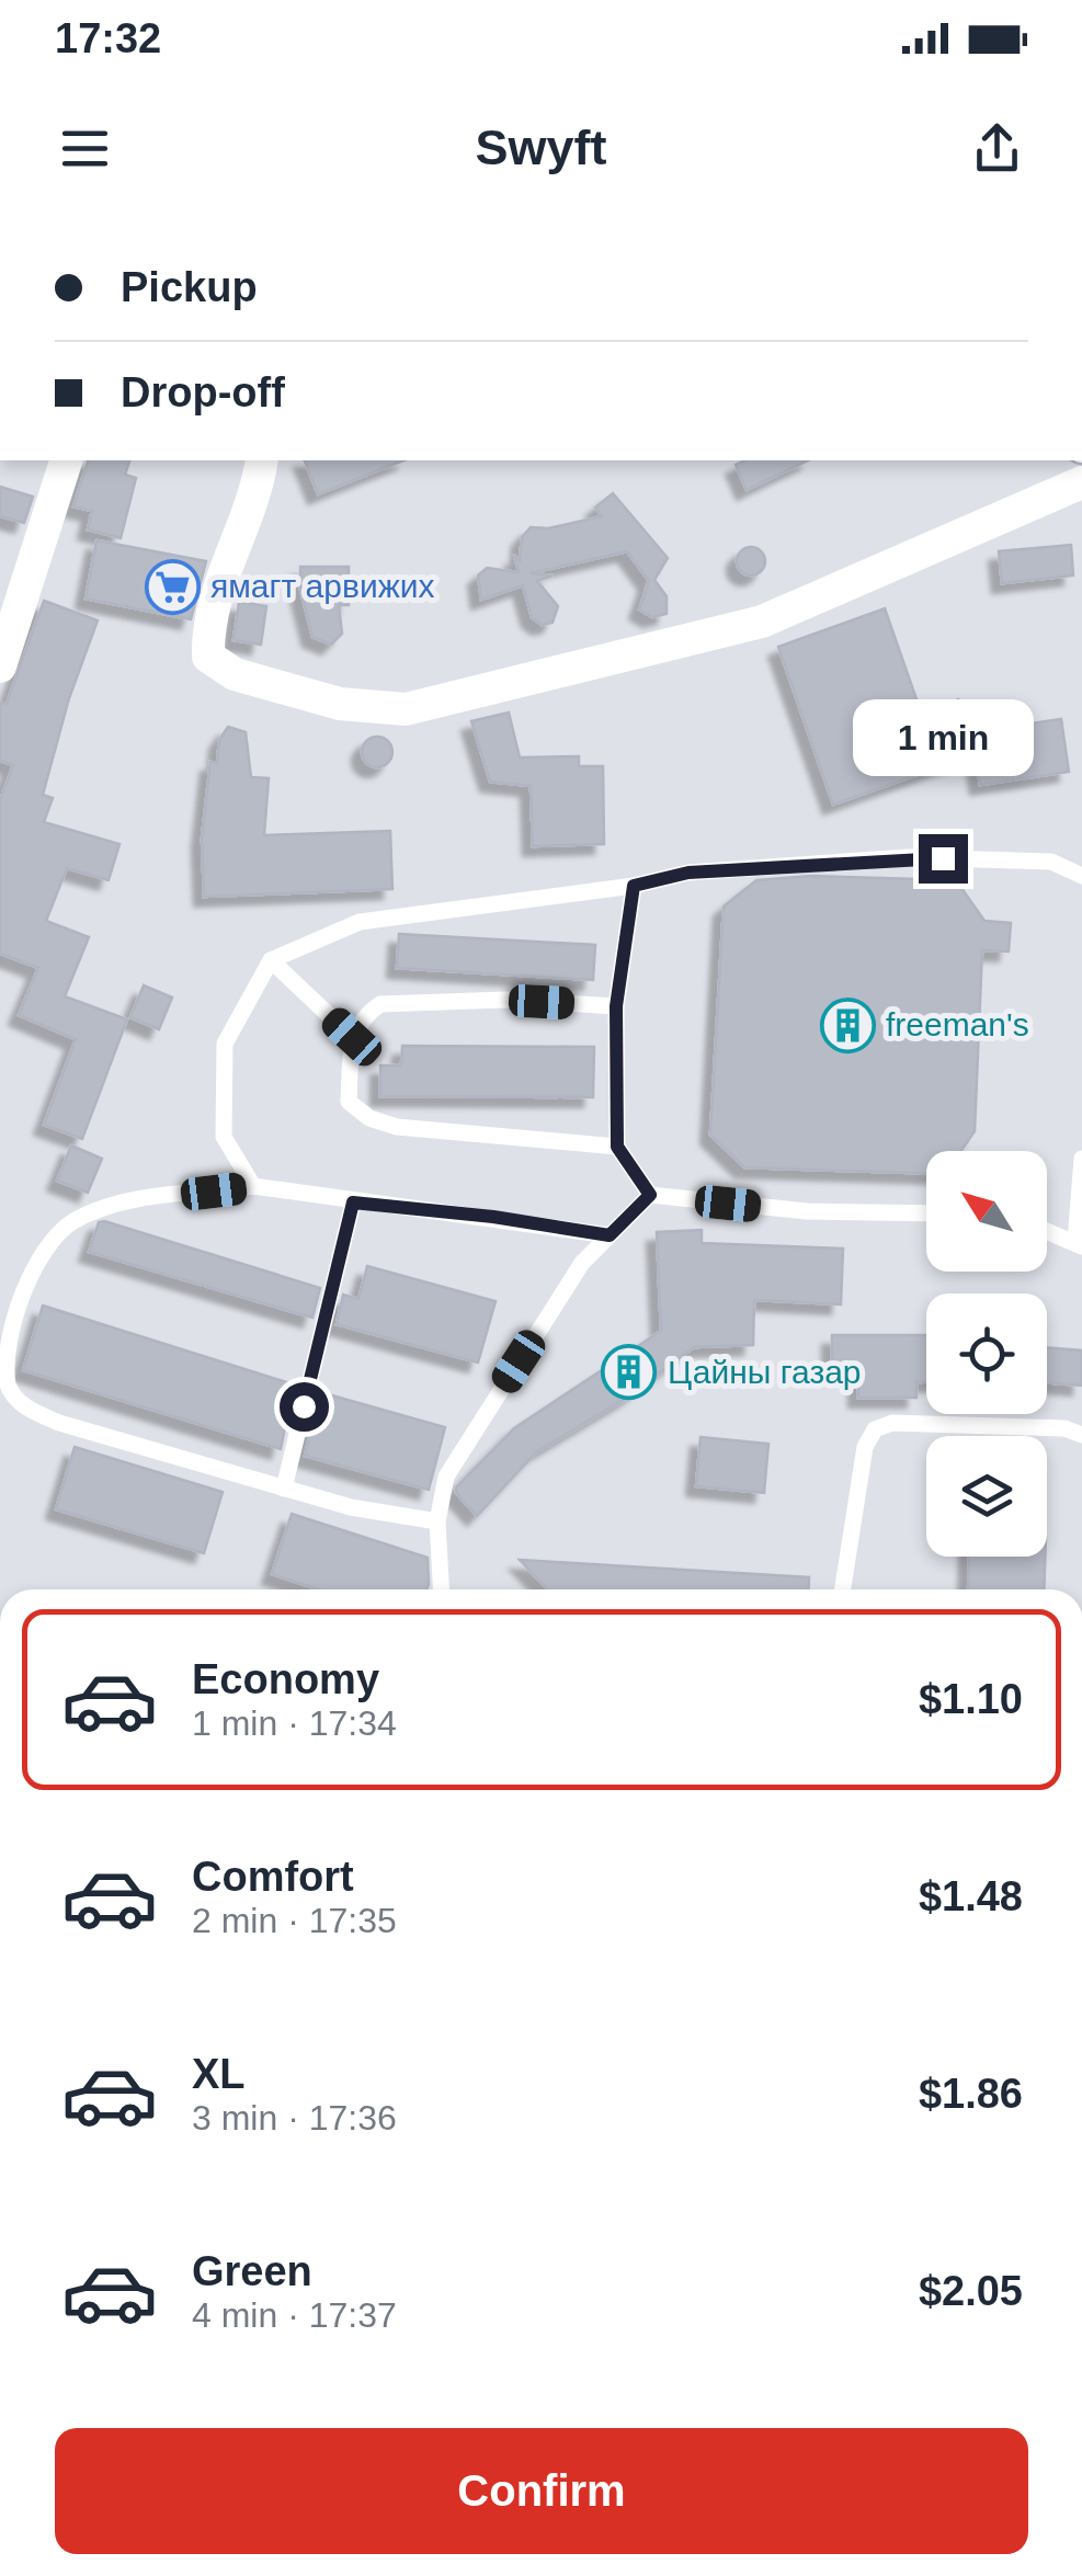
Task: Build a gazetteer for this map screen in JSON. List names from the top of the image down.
{
  "places": {
    "supermarket": ["ямагт арвижих"],
    "building": ["freeman's", "Цайны газар"]
  },
  "north": "top left",
  "page": {
    "status": "17:32",
    "header": "Swyft",
    "banner": ["Pickup", "Drop-off"],
    "bubble": "1 min",
    "list": [
      {
        "name": "Economy",
        "note": "1 min · 17:34",
        "value": "$1.10"
      },
      {
        "name": "Comfort",
        "note": "2 min · 17:35",
        "value": "$1.48"
      },
      {
        "name": "XL",
        "note": "3 min · 17:36",
        "value": "$1.86"
      },
      {
        "name": "Green",
        "note": "4 min · 17:37",
        "value": "$2.05"
      }
    ],
    "buttons": "Confirm"
  }
}
